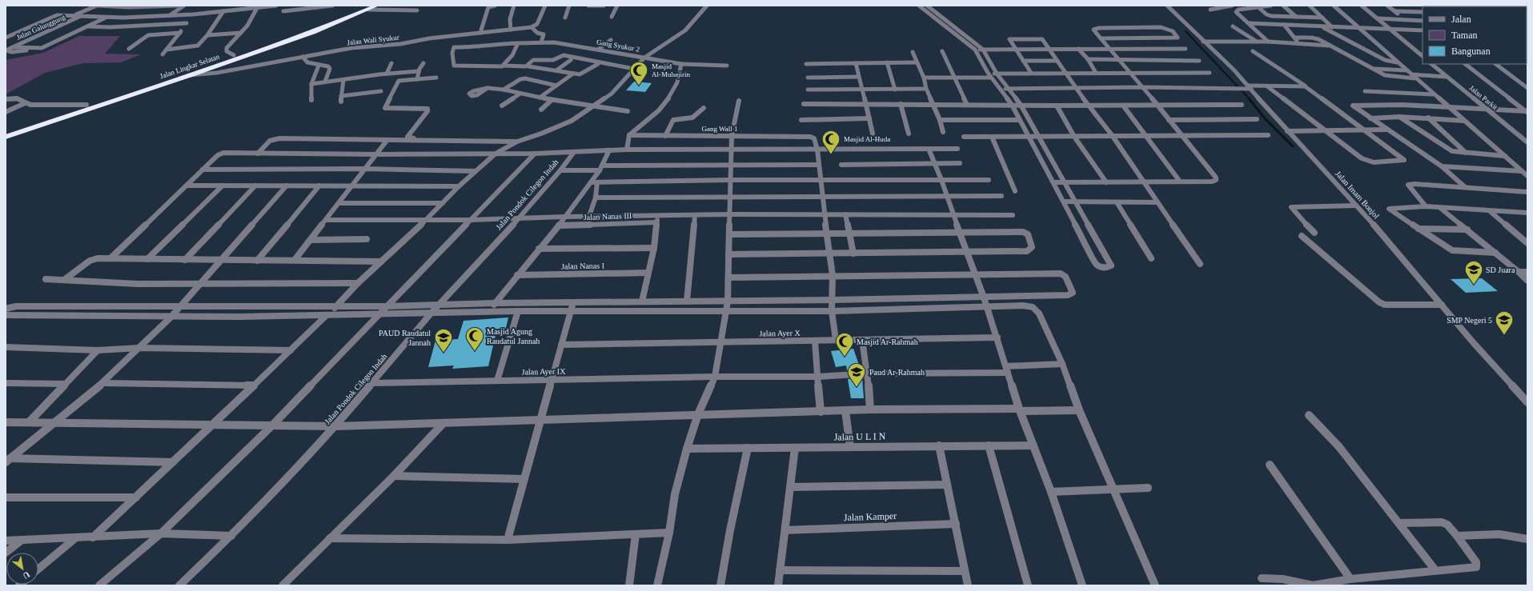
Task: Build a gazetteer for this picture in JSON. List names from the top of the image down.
{
  "streets": {
    "highway": ["Jalan Lingkar Selatan"],
    "street": [
      "Jalan Galunggung",
      "Jalan Wali Syukur",
      "Gang Syukur 2",
      "Jalan Parkit",
      "Gang Wall 1",
      "Jalan Pondok Cilegon Indah",
      "Jalan Imam Bonjol",
      "Jalan Nanas III",
      "Jalan Nanas I",
      "Jalan Ayer X",
      "Jalan Ayer IX",
      "Jalan U L I N",
      "Jalan Kamper"
    ]
  },
  "crossings": [
    ["Jalan Wali Syukur", "Jalan Lingkar Selatan"],
    ["Jalan Pondok Cilegon Indah", "Jalan Ayer IX"]
  ],
  "places": {
    "mosque": [
      "Masjid Al-Muhajirin",
      "Masjid Al-Huda",
      "Masjid Agung Raudatul Jannah",
      "Masjid Ar-Rahmah"
    ],
    "school or university": [
      "SD Juara",
      "SMP Negeri 5",
      "PAUD Raudatul Jannah",
      "Paud Ar-Rahmah"
    ]
  },
  "legend": ["Jalan", "Taman", "Bangunan"],
  "north": "bottom right"
}
